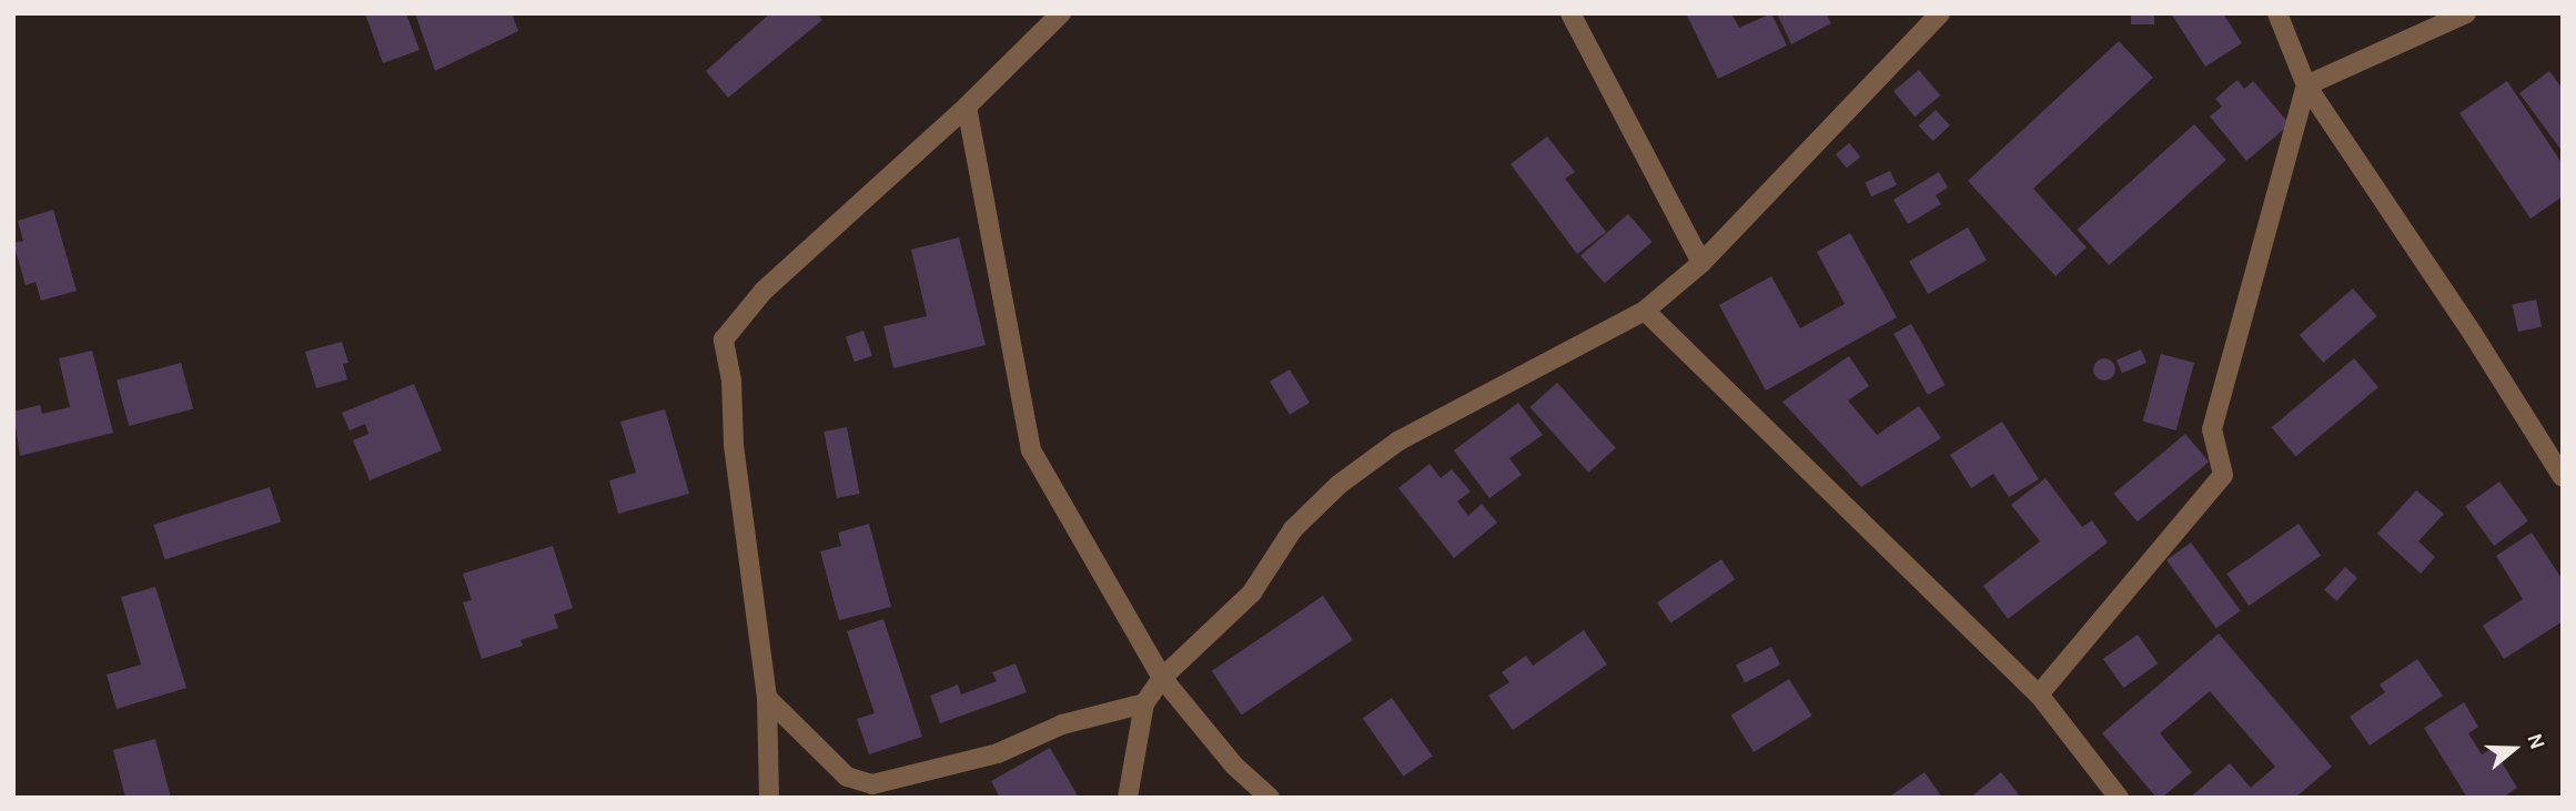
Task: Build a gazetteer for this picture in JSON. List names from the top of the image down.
{
  "north": "right"
}
